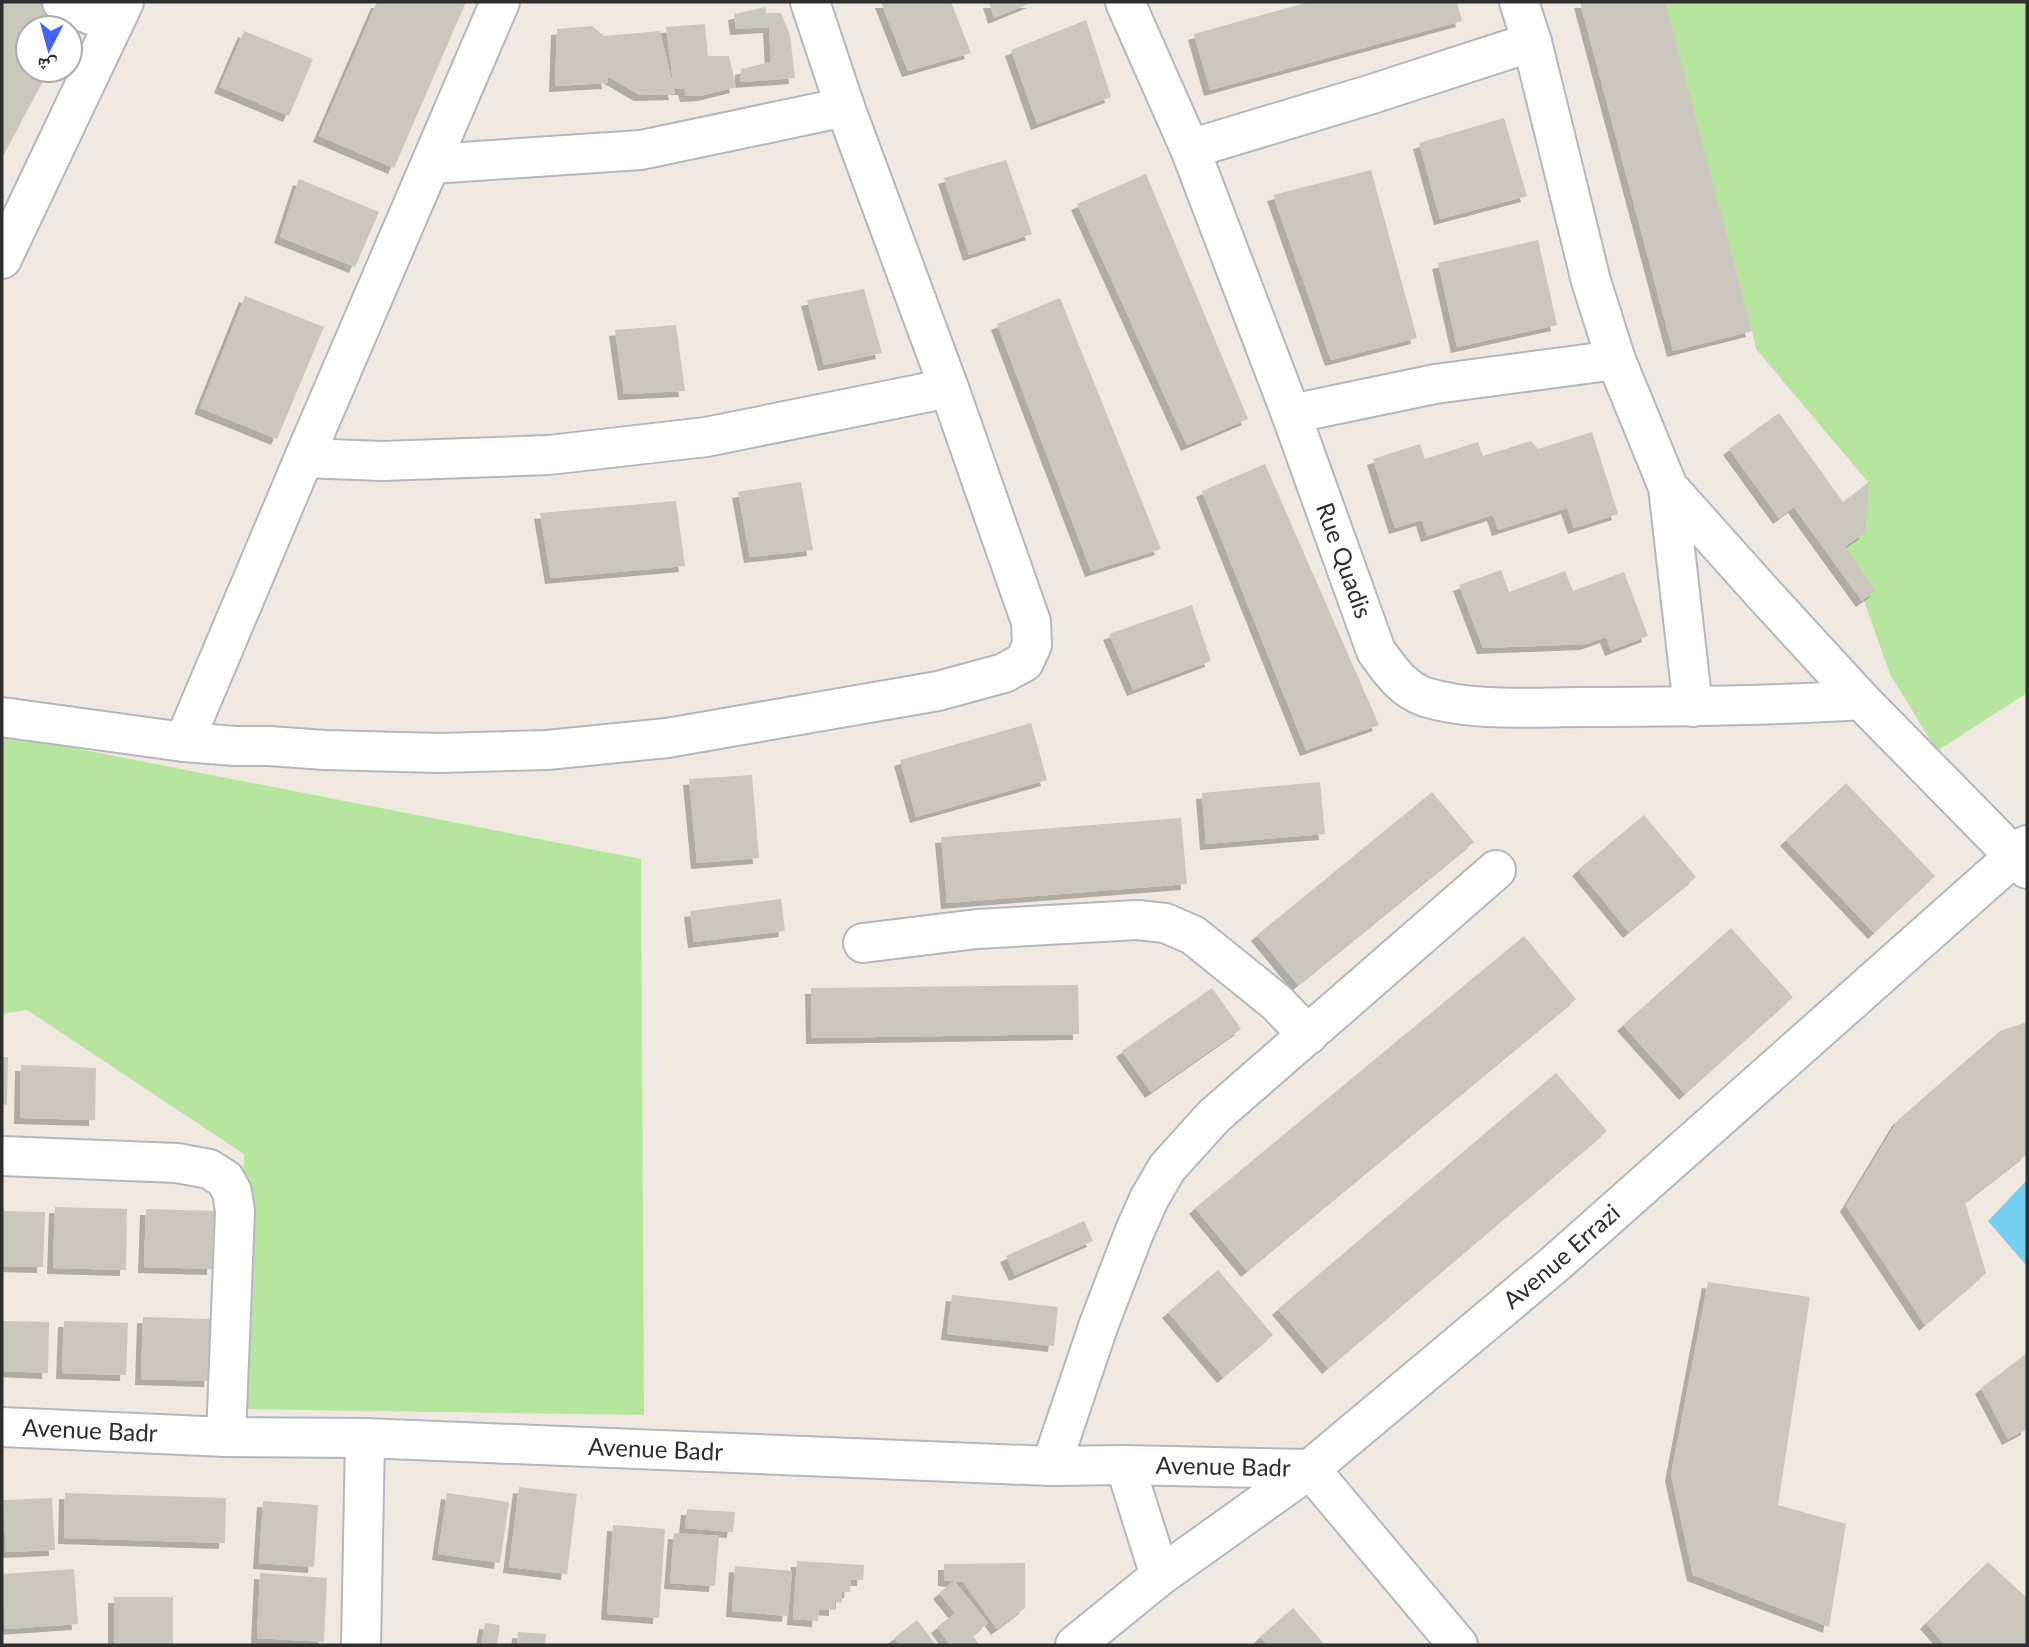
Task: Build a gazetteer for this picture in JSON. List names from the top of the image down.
{
  "streets": {
    "street": ["Rue Quadis", "Avenue Errazi", "Avenue Badr"]
  },
  "crossings": [
    ["Avenue Errazi", "Avenue Badr"]
  ],
  "north": "bottom"
}
